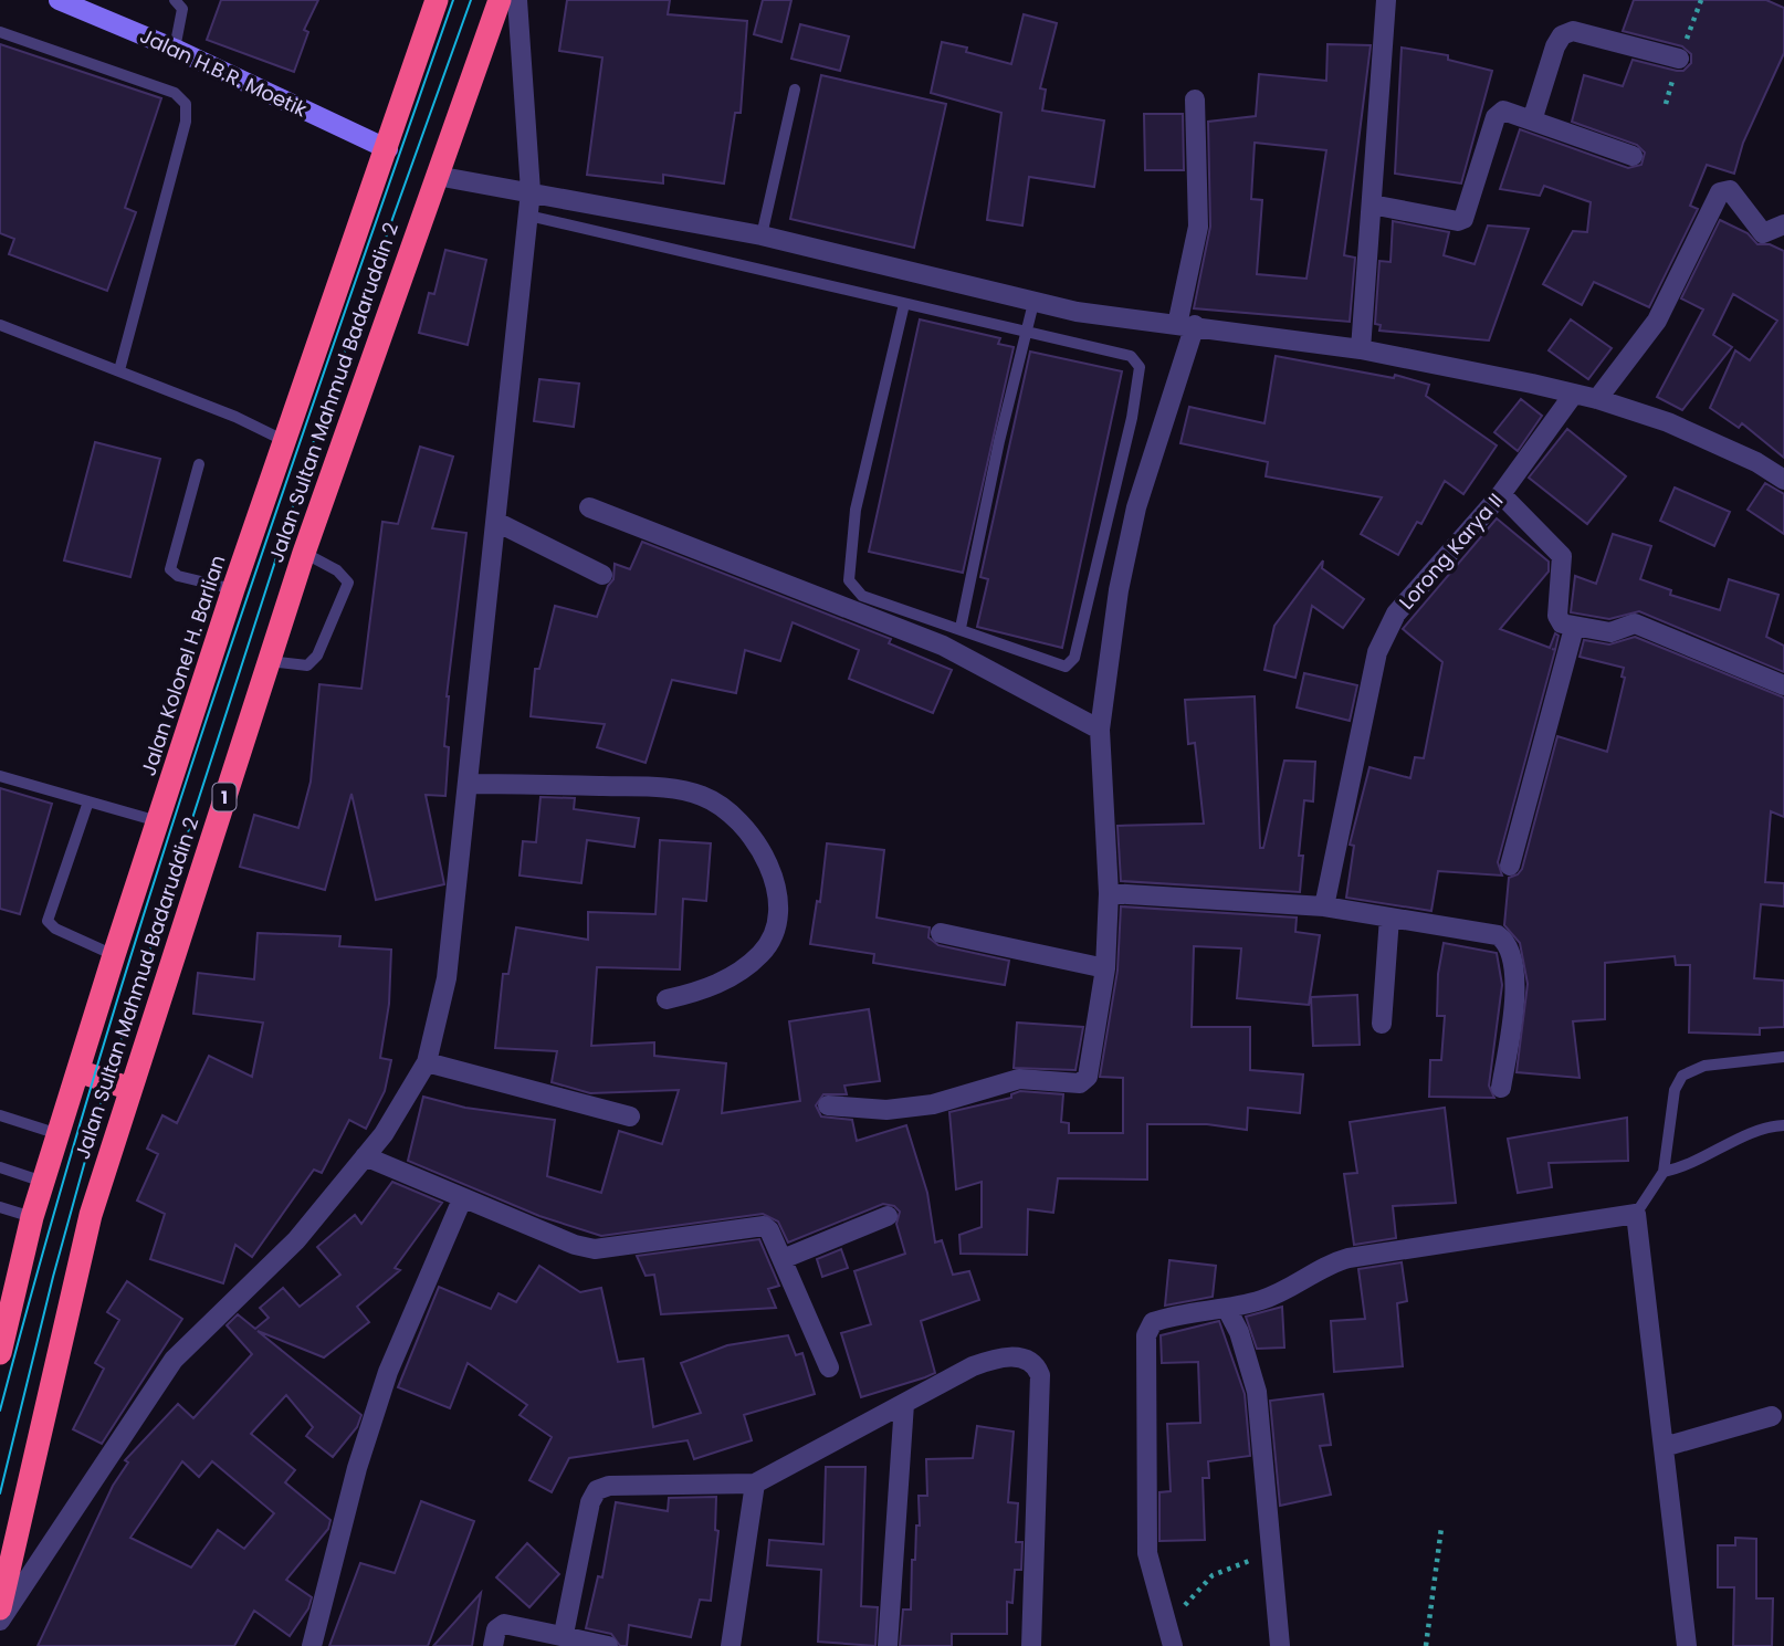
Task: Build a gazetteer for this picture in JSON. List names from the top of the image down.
{
  "streets": {
    "highway": ["Jalan Sultan Mahmud Badaruddin 2", "Jalan Kolonel H. Barlian", "1"],
    "street": ["Jalan H.B.R. Moetik", "Lorong Karya II"]
  },
  "crossings": [
    ["Jalan H.B.R. Moetik", "Jalan Kolonel H. Barlian"]
  ]
}
